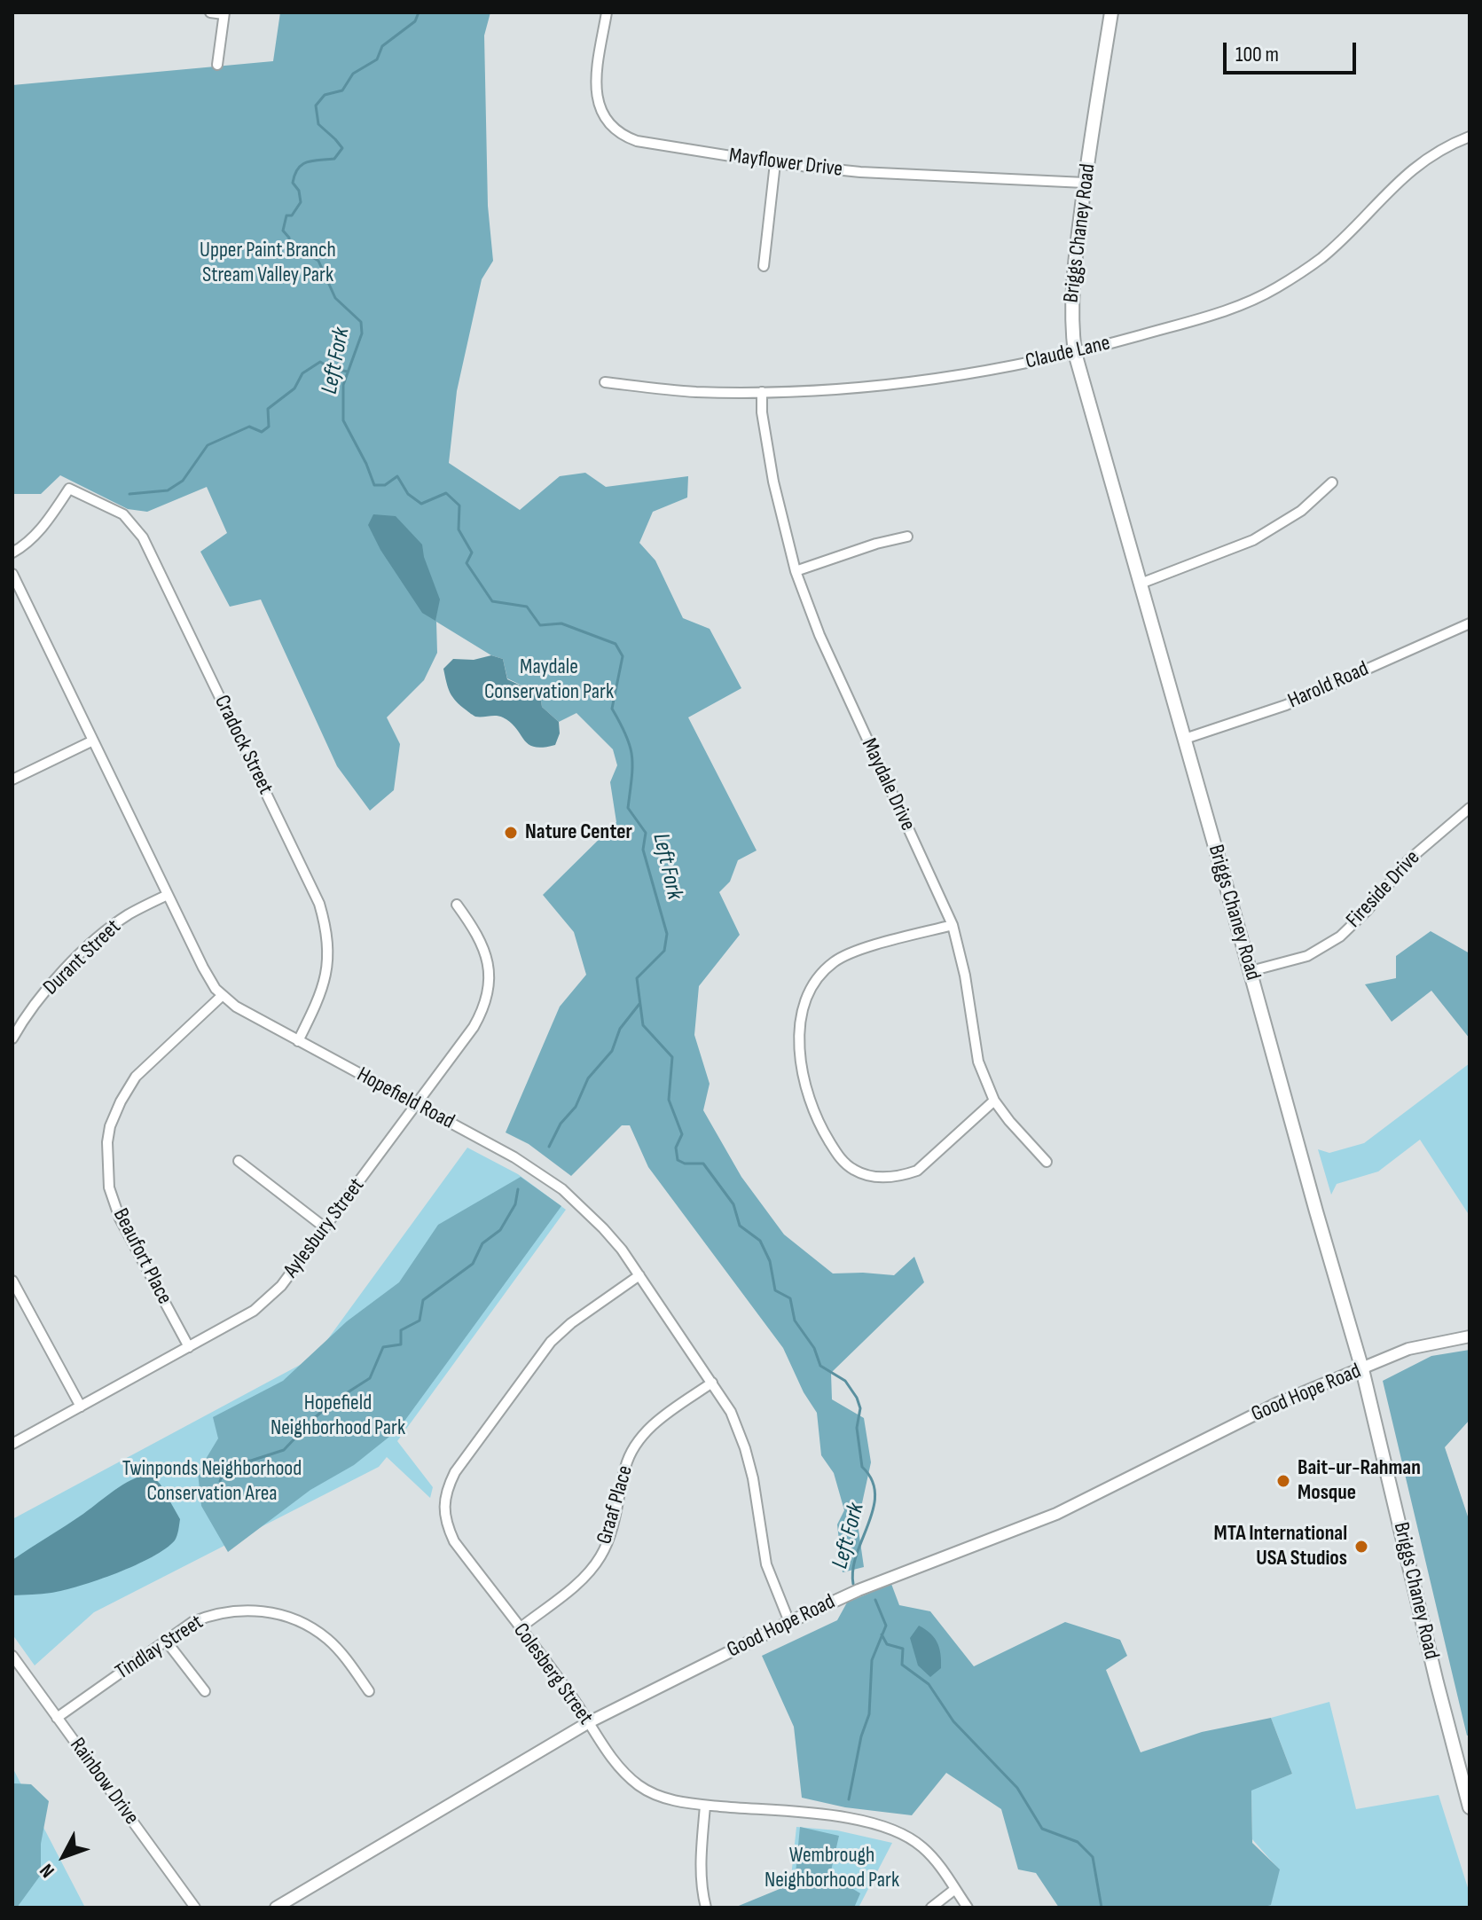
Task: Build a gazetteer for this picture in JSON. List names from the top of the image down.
{
  "streets": {
    "main road": ["Briggs Chaney Road"],
    "street": [
      "Mayflower Drive",
      "Claude Lane",
      "Harold Road",
      "Cradock Street",
      "Maydale Drive",
      "Fireside Drive",
      "Durant Street",
      "Hopefield Road",
      "Aylesbury Street",
      "Beaufort Place",
      "Good Hope Road",
      "Graaf Place",
      "Tindlay Street",
      "Colesberg Street",
      "Rainbow Drive"
    ]
  },
  "crossings": [
    ["Mayflower Drive", "Briggs Chaney Road"],
    ["Briggs Chaney Road", "Claude Lane"],
    ["Briggs Chaney Road", "Harold Road"],
    ["Briggs Chaney Road", "Fireside Drive"],
    ["Briggs Chaney Road", "Good Hope Road"],
    ["Claude Lane", "Maydale Drive"],
    ["Cradock Street", "Hopefield Road"],
    ["Durant Street", "Hopefield Road"],
    ["Hopefield Road", "Aylesbury Street"],
    ["Hopefield Road", "Beaufort Place"],
    ["Hopefield Road", "Good Hope Road"],
    ["Hopefield Road", "Graaf Place"],
    ["Hopefield Road", "Colesberg Street"],
    ["Aylesbury Street", "Beaufort Place"],
    ["Good Hope Road", "Colesberg Street"],
    ["Graaf Place", "Colesberg Street"],
    ["Tindlay Street", "Rainbow Drive"]
  ],
  "water": ["Left Fork"],
  "parks": [
    "Upper Paint Branch Stream Valley Park",
    "Maydale Conservation Park",
    "Hopefield Neighborhood Park",
    "Twinponds Neighborhood Conservation Area",
    "Wembrough Neighborhood Park"
  ],
  "places": ["Nature Center", "Bait-ur-Rahman Mosque", "MTA International USA Studios"],
  "scale_bar": "100 m",
  "north": "bottom left"
}
